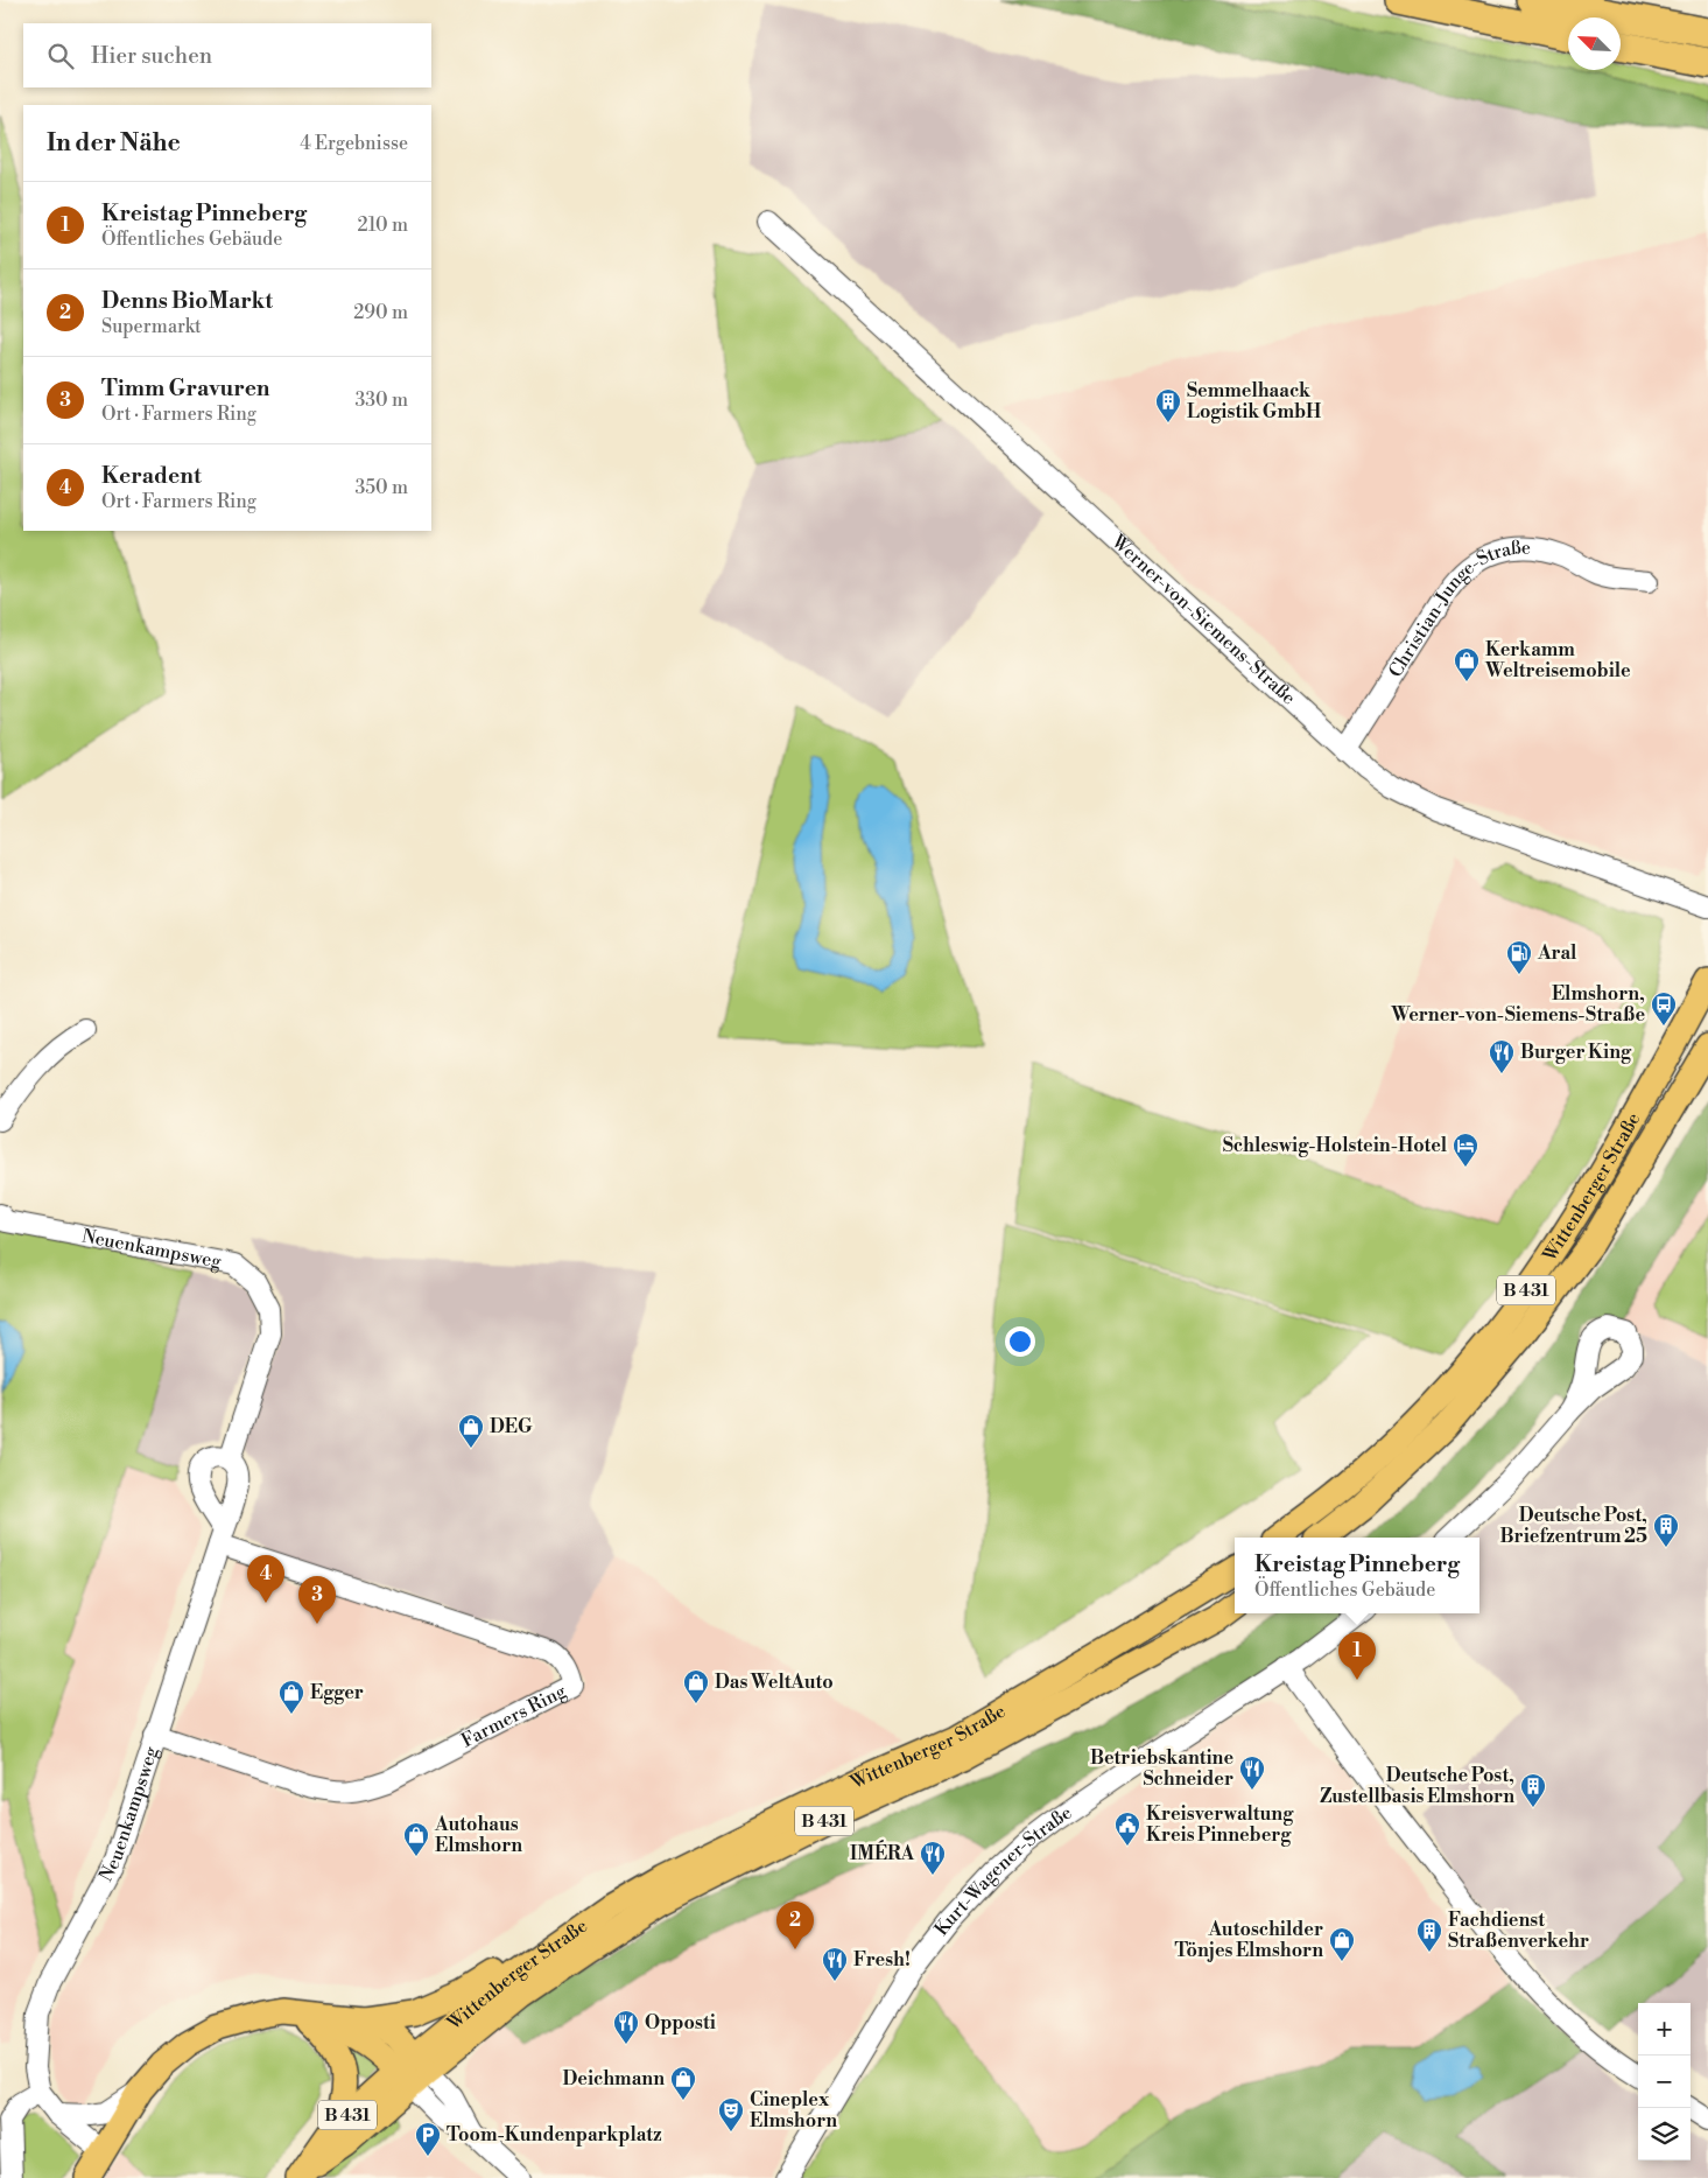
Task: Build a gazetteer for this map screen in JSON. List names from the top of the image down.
{
  "streets": {
    "main road": ["Wittenberger Straße", "B 431"],
    "street": [
      "Christian-Junge-Straße",
      "Werner-von-Siemens-Straße",
      "Neuenkampsweg",
      "Farmers Ring",
      "Kurt-Wagener-Straße"
    ]
  },
  "crossings": [
    ["Christian-Junge-Straße", "Werner-von-Siemens-Straße"],
    ["Wittenberger Straße", "B 431"],
    ["Neuenkampsweg", "Farmers Ring"]
  ],
  "places": {
    "building": [
      "Semmelhaack Logistik GmbH",
      "Deutsche Post, Briefzentrum 25",
      "Deutsche Post, Zustellbasis Elmshorn",
      "Fachdienst Straßenverkehr"
    ],
    "shop": [
      "Kerkamm Weltreisemobile",
      "DEG",
      "Das WeltAuto",
      "Egger",
      "Autohaus Elmshorn",
      "Autoschilder Tönjes Elmshorn",
      "Deichmann"
    ],
    "fuel station": ["Aral"],
    "bus stop": ["Elmshorn, Werner-von-Siemens-Straße"],
    "restaurant": [
      "Burger King",
      "Betriebskantine Schneider",
      "IMÉRA",
      "Fresh!",
      "Opposti"
    ],
    "hotel": ["Schleswig-Holstein-Hotel"],
    "public building": ["Kreisverwaltung Kreis Pinneberg"],
    "theatre": ["Cineplex Elmshorn"],
    "parking": ["Toom-Kundenparkplatz"]
  },
  "north": "top left",
  "page": {
    "search": "Hier suchen",
    "heading": ["In der Nähe", "4 Ergebnisse"],
    "list": [
      {
        "mark": "1",
        "name": "Kreistag Pinneberg",
        "note": "Öffentliches Gebäude",
        "value": "210 m"
      },
      {
        "mark": "2",
        "name": "Denns BioMarkt",
        "note": "Supermarkt",
        "value": "290 m"
      },
      {
        "mark": "3",
        "name": "Timm Gravuren",
        "note": "Ort · Farmers Ring",
        "value": "330 m"
      },
      {
        "mark": "4",
        "name": "Keradent",
        "note": "Ort · Farmers Ring",
        "value": "350 m"
      }
    ],
    "popup": ["Kreistag Pinneberg", "Öffentliches Gebäude"],
    "pins": [
      "4",
      "3",
      "1",
      "2"
    ],
    "map_buttons": ["+", "−"]
  }
}
